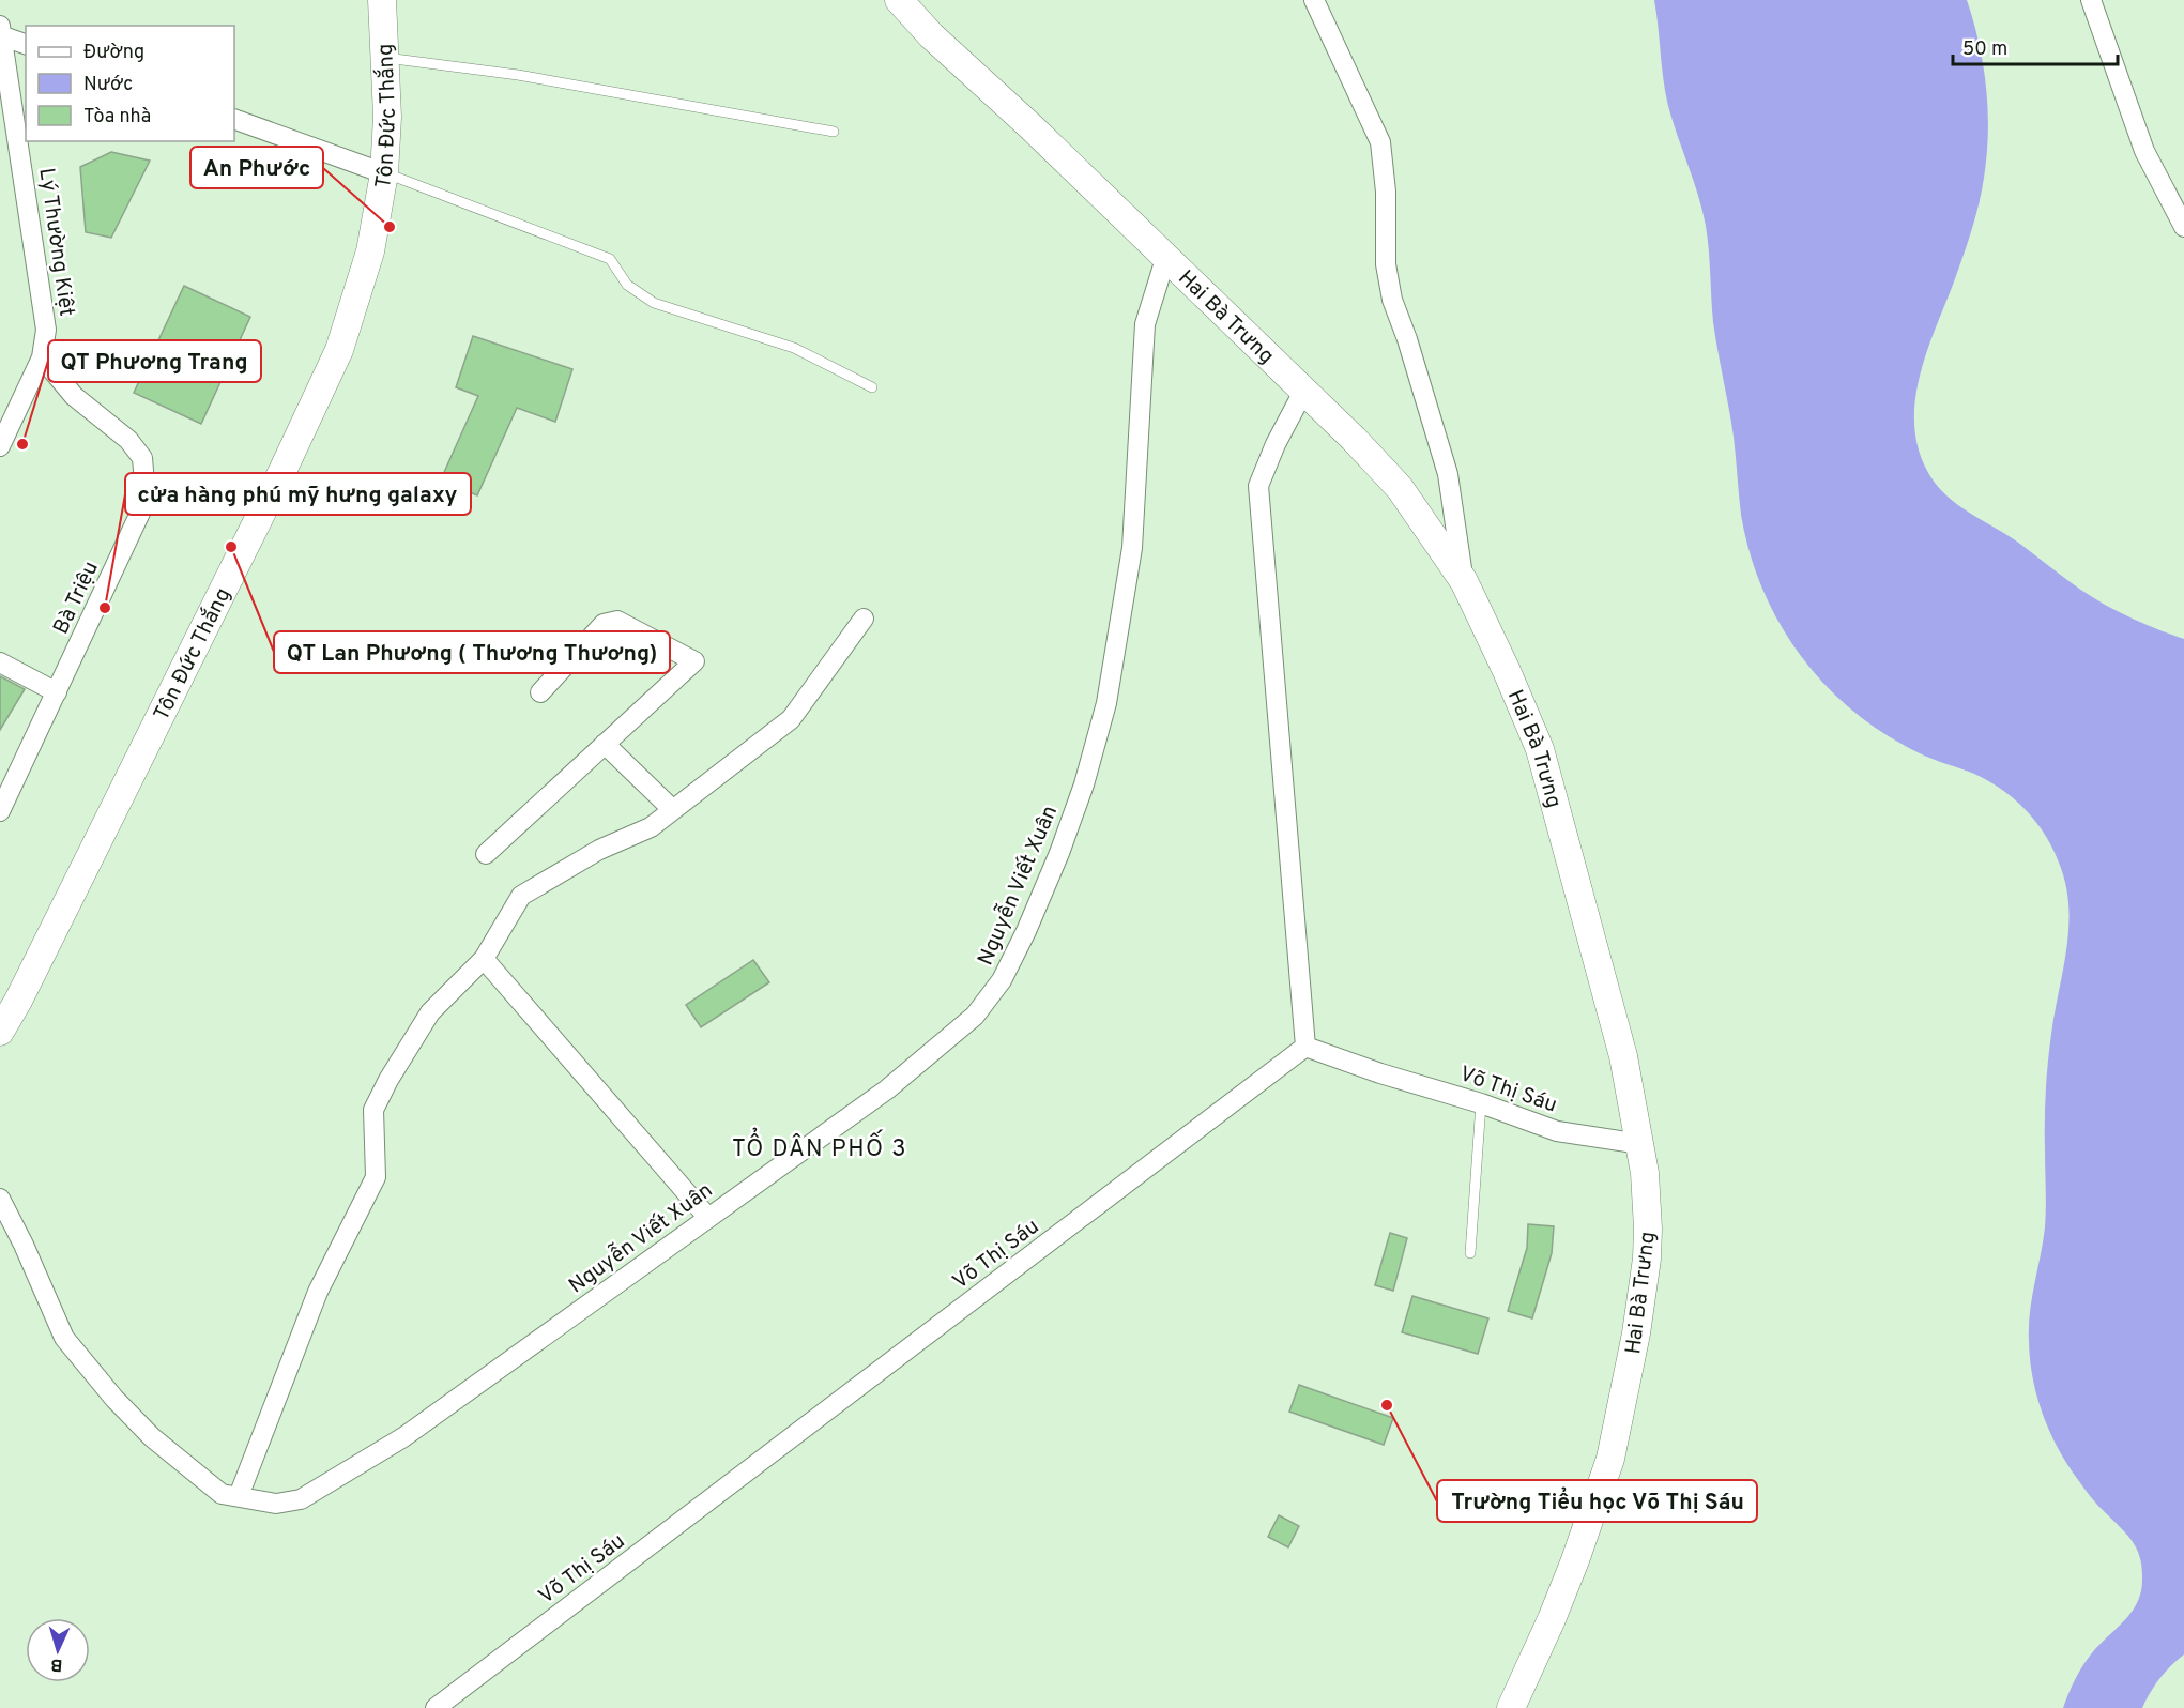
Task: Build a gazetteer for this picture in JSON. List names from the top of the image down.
{
  "streets": {
    "street": [
      "Tôn Đức Thắng",
      "Lý Thường Kiệt",
      "Hai Bà Trưng",
      "Bà Triệu",
      "Nguyễn Viết Xuân",
      "Võ Thị Sáu"
    ]
  },
  "crossings": [
    ["Lý Thường Kiệt", "Bà Triệu"],
    ["Hai Bà Trưng", "Nguyễn Viết Xuân"],
    ["Hai Bà Trưng", "Võ Thị Sáu"]
  ],
  "districts": ["TỔ DÂN PHỐ 3"],
  "places": [
    "An Phước",
    "QT Phương Trang",
    "QT Lan Phương ( Thương Thương)",
    "cửa hàng phú mỹ hưng galaxy",
    "Trường Tiểu học Võ Thị Sáu"
  ],
  "legend": ["Đường", "Nước", "Tòa nhà"],
  "scale_bar": "50 m",
  "north": "bottom"
}
